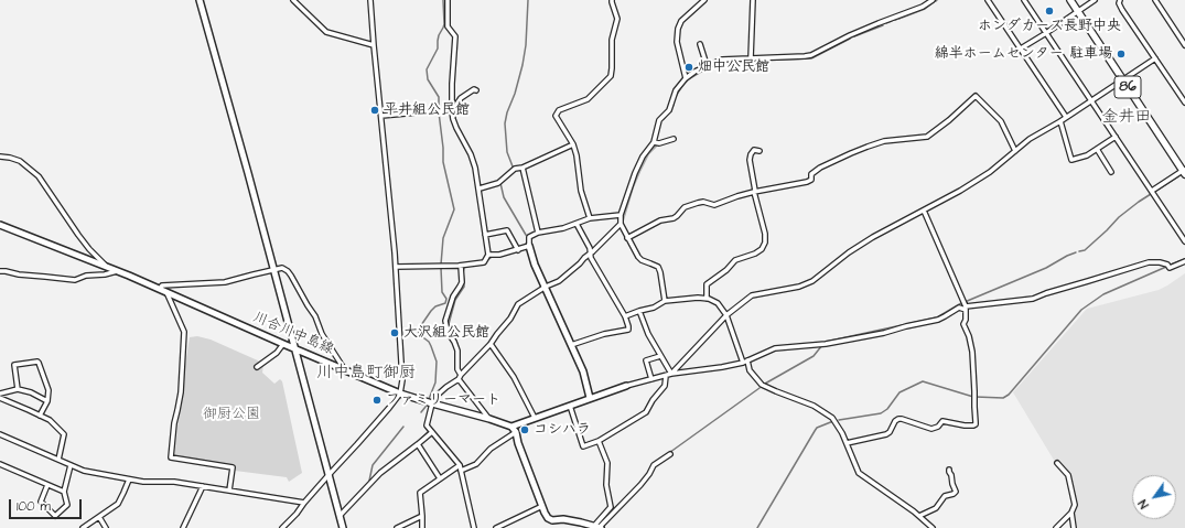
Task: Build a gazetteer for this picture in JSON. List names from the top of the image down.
{
  "streets": {
    "main road": ["86"],
    "street": ["川合川中島線"]
  },
  "districts": ["金井田", "川中島町御厨"],
  "parks": ["御厨公園"],
  "places": [
    "ホンダカーズ長野中央",
    "綿半ホームセンター 駐車場",
    "畑中公民館",
    "平井組公民館",
    "大沢組公民館",
    "ファミリーマート",
    "コシハラ"
  ],
  "scale_bar": "100 m",
  "north": "bottom left"
}
